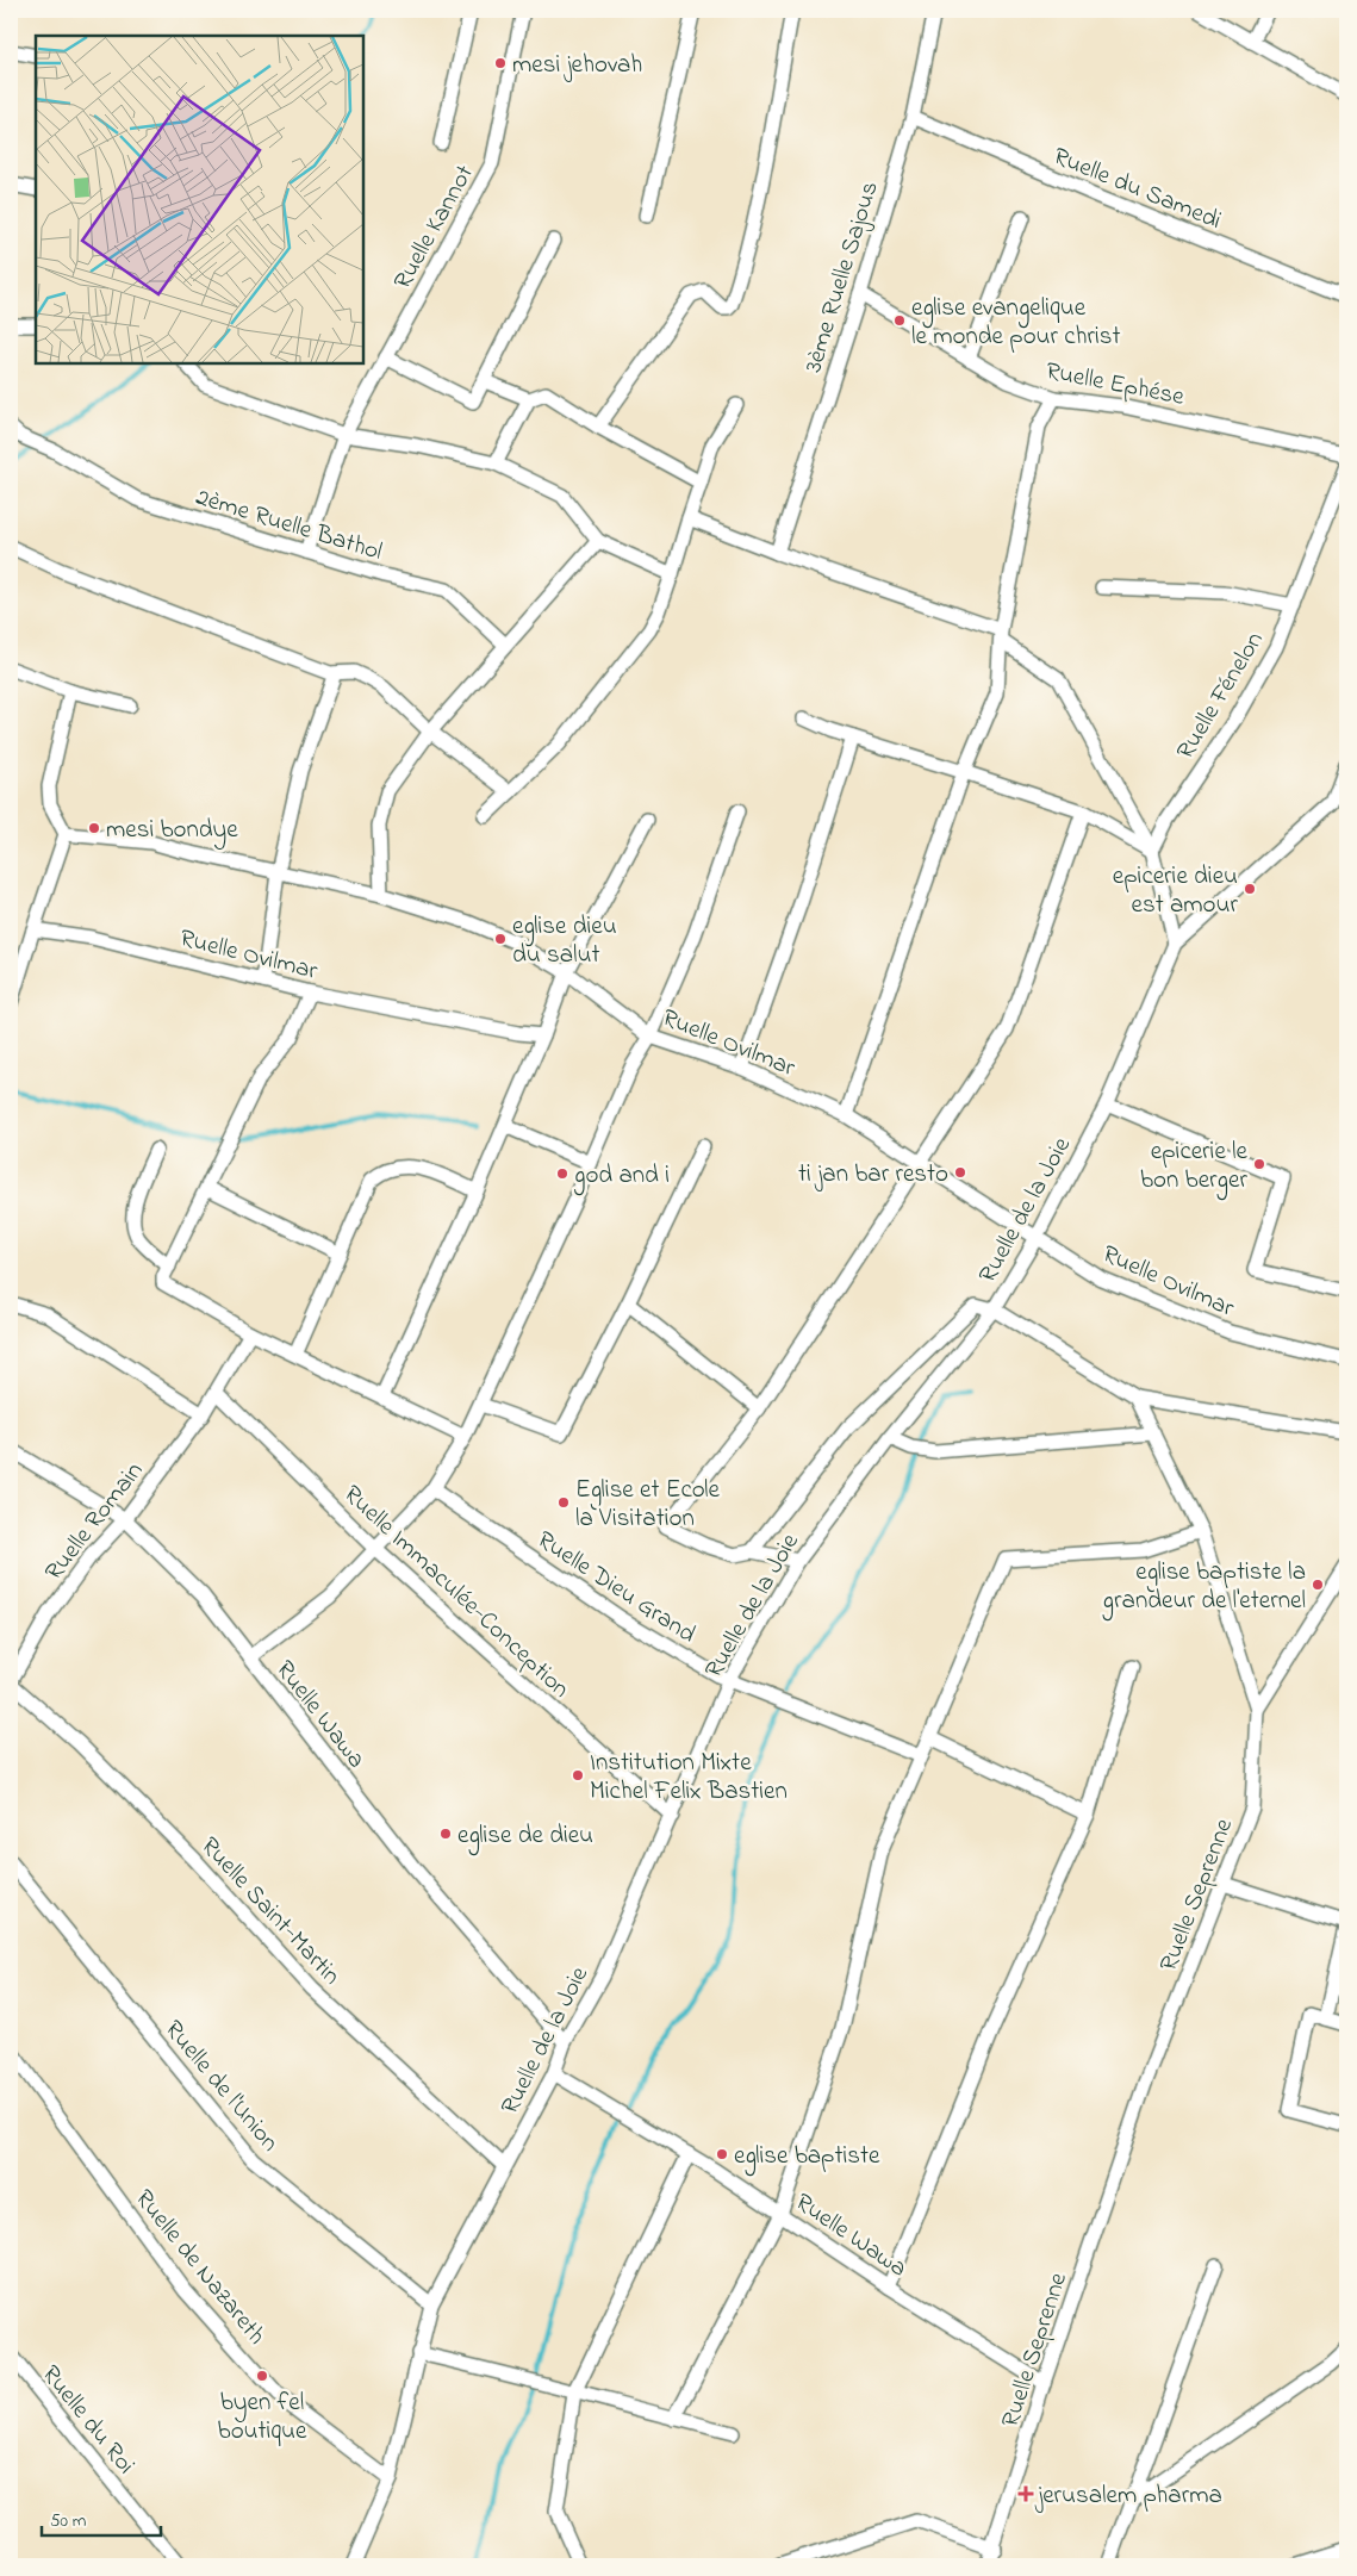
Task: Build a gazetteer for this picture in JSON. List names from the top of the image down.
{
  "streets": {
    "street": [
      "Ruelle du Samedi",
      "Ruelle Kannot",
      "3ème Ruelle Sajous",
      "Ruelle Ephése",
      "2ème Ruelle Bathol",
      "Ruelle Fénelon",
      "Ruelle Ovilmar",
      "Ruelle de la Joie",
      "Ruelle Romain",
      "Ruelle Dieu Grand",
      "Ruelle Immaculée-Conception",
      "Ruelle Wawa",
      "Ruelle Seprenne",
      "Ruelle Saint-Martin",
      "Ruelle de l'Union",
      "Ruelle de Nazareth",
      "Ruelle du Roi"
    ]
  },
  "crossings": [
    ["Ruelle du Samedi", "3ème Ruelle Sajous"],
    ["Ruelle Kannot", "2ème Ruelle Bathol"],
    ["3ème Ruelle Sajous", "Ruelle Ephése"],
    ["Ruelle Ovilmar", "Ruelle de la Joie"],
    ["Ruelle de la Joie", "Ruelle Dieu Grand"],
    ["Ruelle de la Joie", "Ruelle Immaculée-Conception"],
    ["Ruelle de la Joie", "Ruelle Wawa"],
    ["Ruelle de la Joie", "Ruelle Saint-Martin"],
    ["Ruelle de la Joie", "Ruelle de l'Union"],
    ["Ruelle de la Joie", "Ruelle de Nazareth"],
    ["Ruelle Romain", "Ruelle Immaculée-Conception"],
    ["Ruelle Romain", "Ruelle Wawa"],
    ["Ruelle Romain", "Ruelle Saint-Martin"],
    ["Ruelle Wawa", "Ruelle Seprenne"]
  ],
  "places": {
    "other": [
      "mesi jehovah",
      "eglise evangelique le monde pour christ",
      "mesi bondye",
      "epicerie dieu est amour",
      "eglise dieu du salut",
      "epicerie le bon berger",
      "ti jan bar resto",
      "god and i",
      "Eglise et Ecole la Visitation",
      "eglise baptiste la grandeur de l'eternel",
      "Institution Mixte Michel Felix Bastien",
      "eglise de dieu",
      "eglise baptiste",
      "byen fel boutique"
    ],
    "health": ["jerusalem pharma"]
  },
  "scale_bar": "50 m"
}
